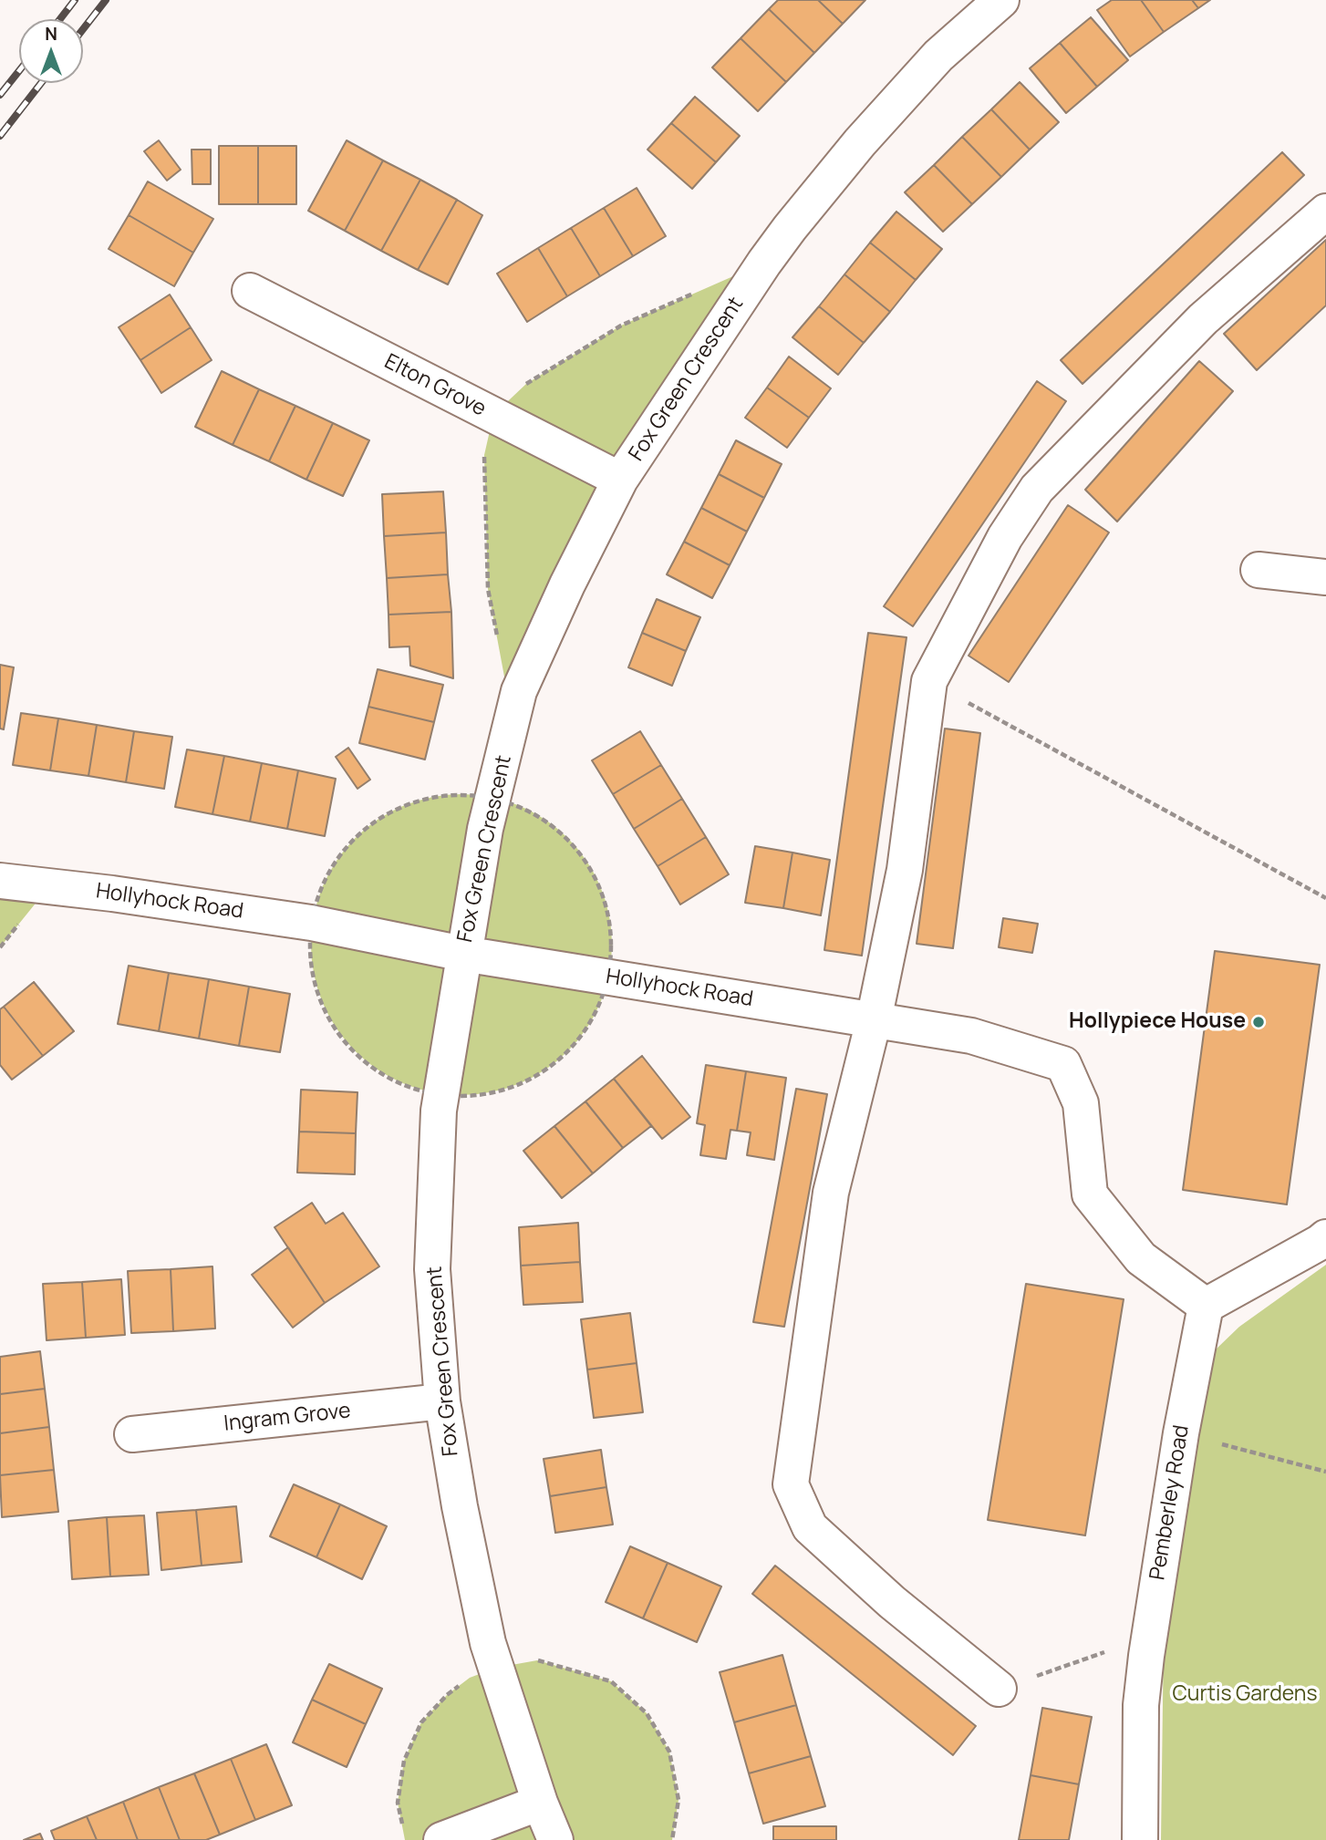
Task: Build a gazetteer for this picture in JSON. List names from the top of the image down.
{
  "streets": {
    "street": [
      "Fox Green Crescent",
      "Elton Grove",
      "Hollyhock Road",
      "Ingram Grove",
      "Pemberley Road"
    ]
  },
  "crossings": [
    ["Fox Green Crescent", "Elton Grove"],
    ["Fox Green Crescent", "Hollyhock Road"],
    ["Fox Green Crescent", "Ingram Grove"],
    ["Hollyhock Road", "Pemberley Road"]
  ],
  "parks": ["Curtis Gardens"],
  "places": ["Hollypiece House"],
  "north": "top"
}
